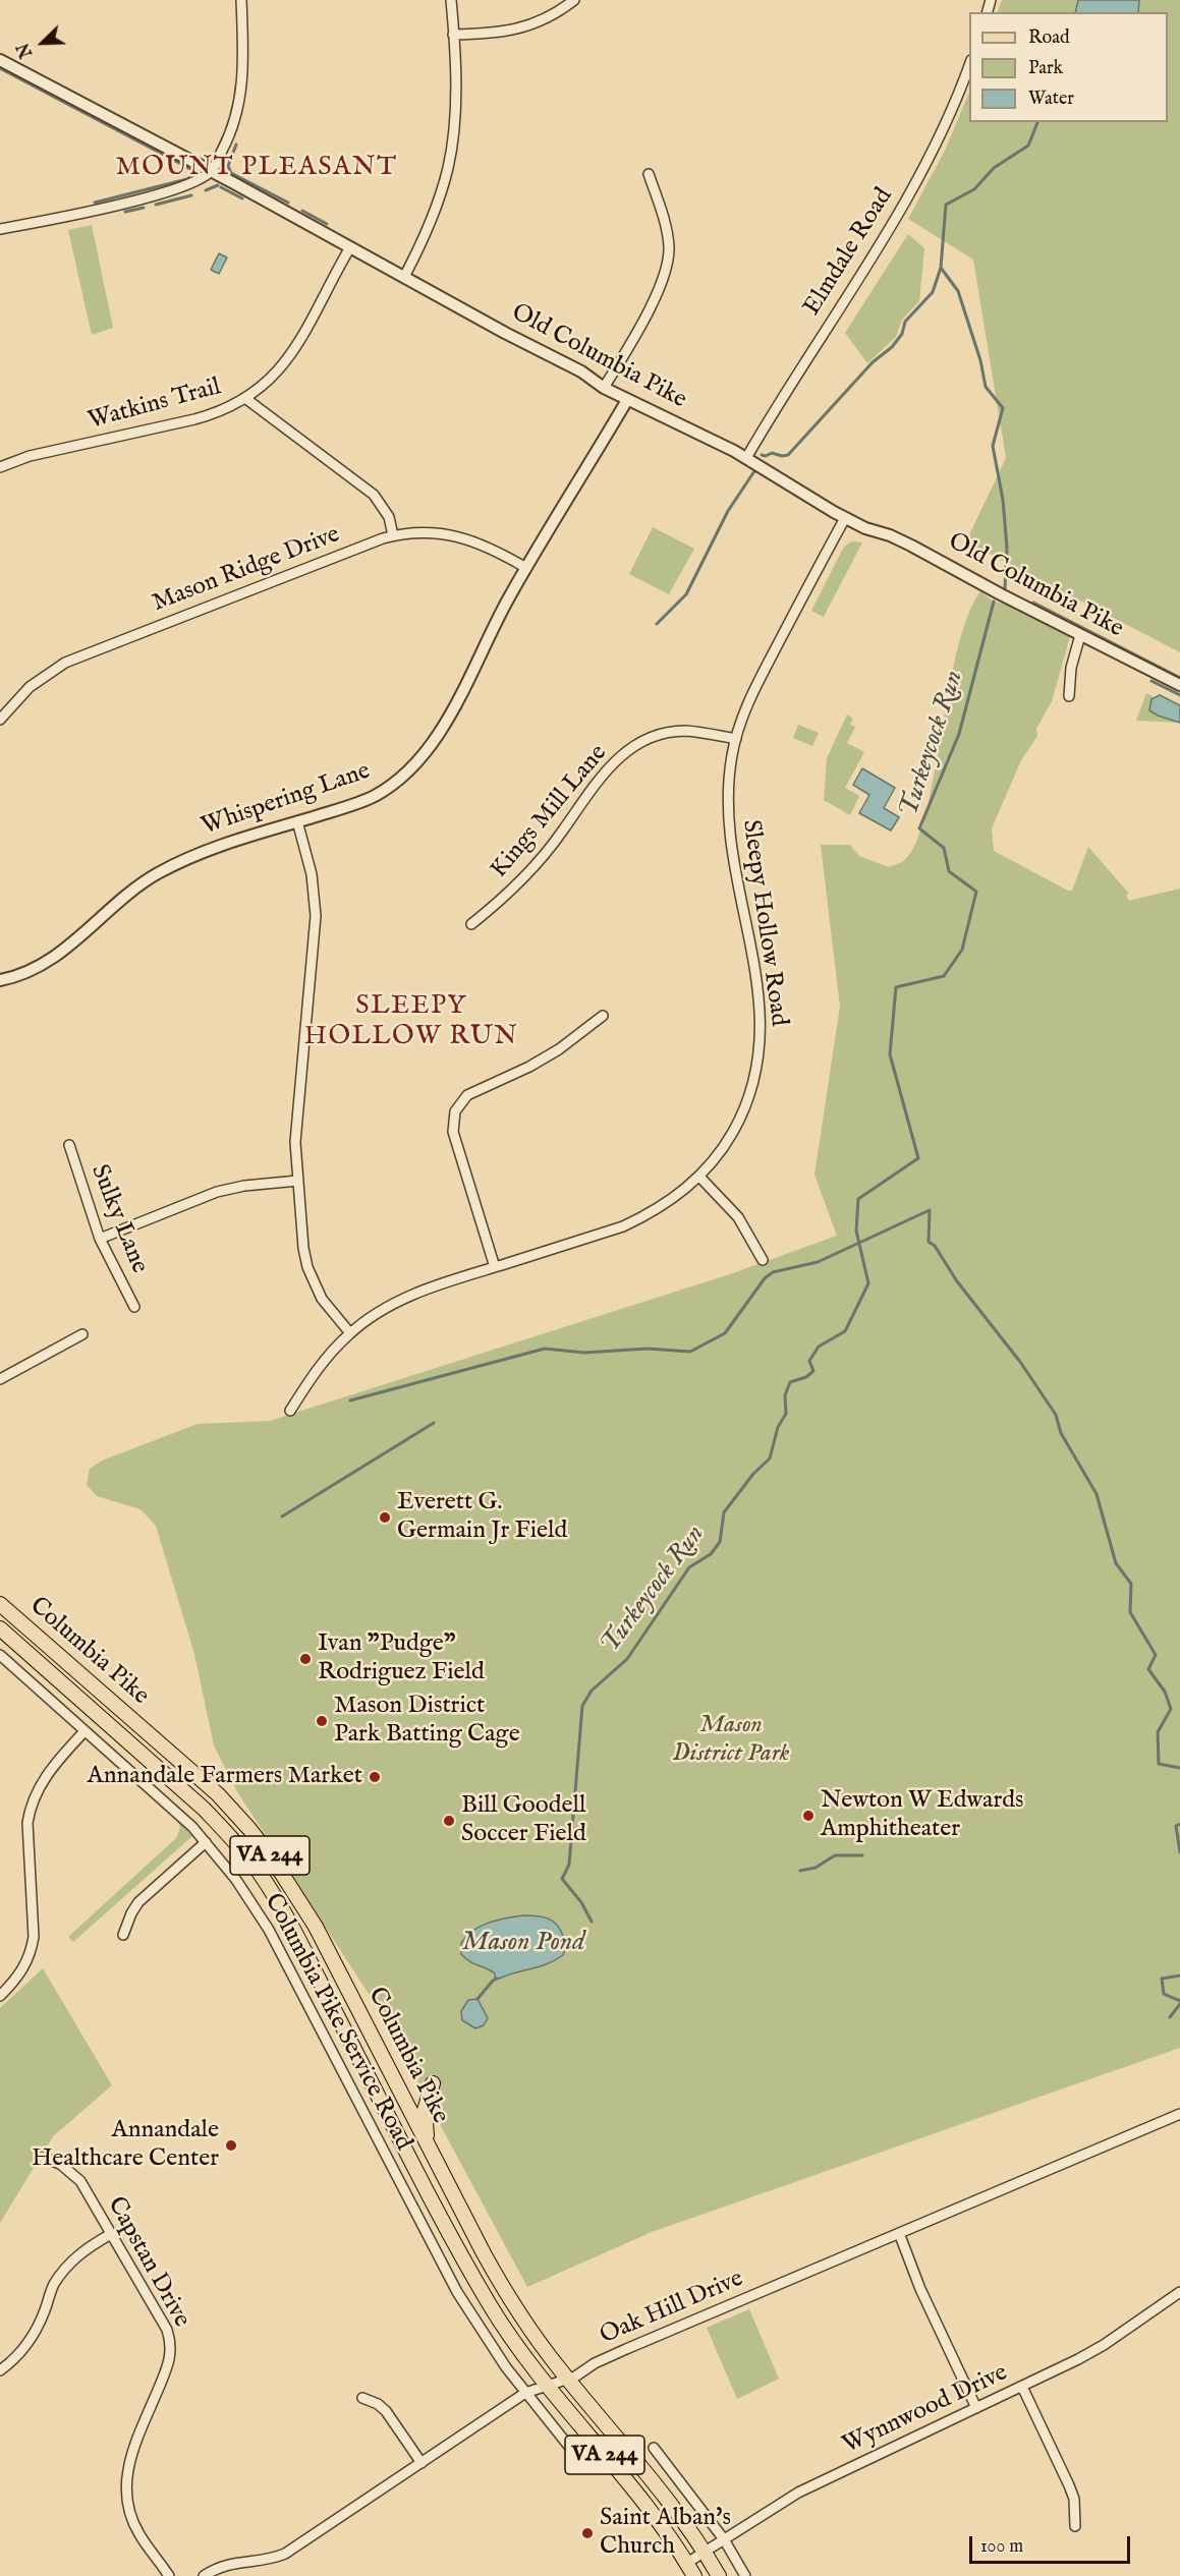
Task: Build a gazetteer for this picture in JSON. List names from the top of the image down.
{
  "streets": {
    "main road": ["Columbia Pike", "VA 244"],
    "street": [
      "Elmdale Road",
      "Old Columbia Pike",
      "Watkins Trail",
      "Mason Ridge Drive",
      "Whispering Lane",
      "Kings Mill Lane",
      "Sleepy Hollow Road",
      "Sulky Lane",
      "Columbia Pike Service Road",
      "Capstan Drive",
      "Oak Hill Drive",
      "Wynnwood Drive"
    ]
  },
  "crossings": [
    ["Elmdale Road", "Old Columbia Pike"],
    ["Old Columbia Pike", "Watkins Trail"],
    ["Old Columbia Pike", "Whispering Lane"],
    ["Old Columbia Pike", "Sleepy Hollow Road"],
    ["Mason Ridge Drive", "Whispering Lane"],
    ["Kings Mill Lane", "Sleepy Hollow Road"],
    ["Columbia Pike", "Oak Hill Drive"],
    ["Columbia Pike", "Wynnwood Drive"],
    ["Columbia Pike Service Road", "Oak Hill Drive"]
  ],
  "districts": ["MOUNT PLEASANT", "SLEEPY HOLLOW RUN"],
  "water": ["Turkeycock Run", "Mason Pond"],
  "parks": ["Mason District Park"],
  "places": [
    "Everett G. Germain Jr Field",
    "Ivan \"Pudge\" Rodriguez Field",
    "Mason District Park Batting Cage",
    "Annandale Farmers Market",
    "Newton W Edwards Amphitheater",
    "Bill Goodell Soccer Field",
    "Annandale Healthcare Center",
    "Saint Alban's Church"
  ],
  "legend": ["Road", "Park", "Water"],
  "scale_bar": "100 m",
  "north": "bottom left"
}
